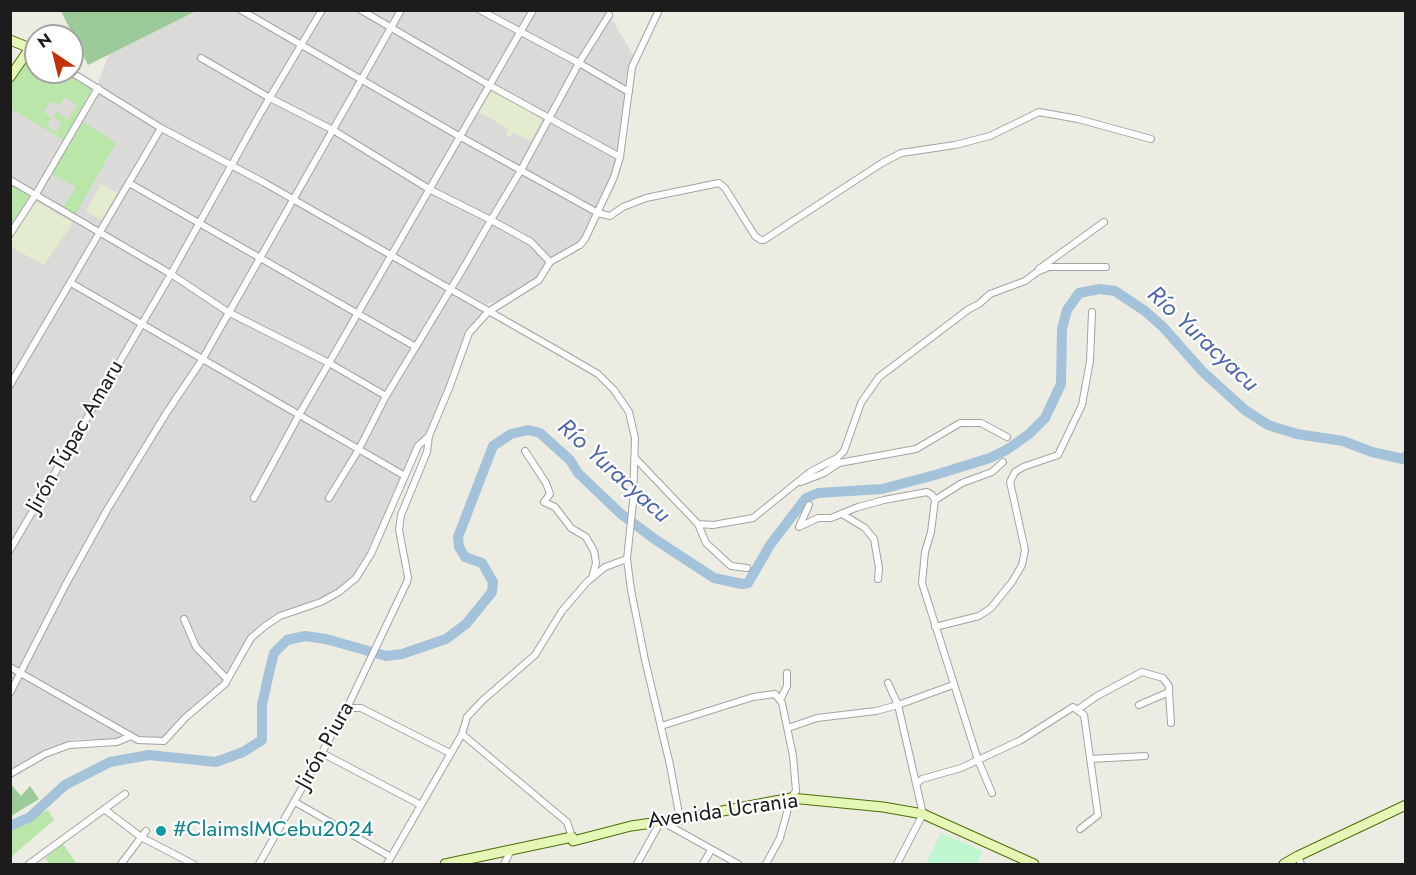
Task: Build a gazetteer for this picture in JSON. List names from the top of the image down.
{
  "streets": {
    "main road": ["Avenida Ucrania"],
    "street": ["Jirón Túpac Amaru", "Jirón Piura"]
  },
  "water": ["Río Yuracyacu"],
  "places": ["#ClaimsIMCebu2024"],
  "north": "top left"
}
